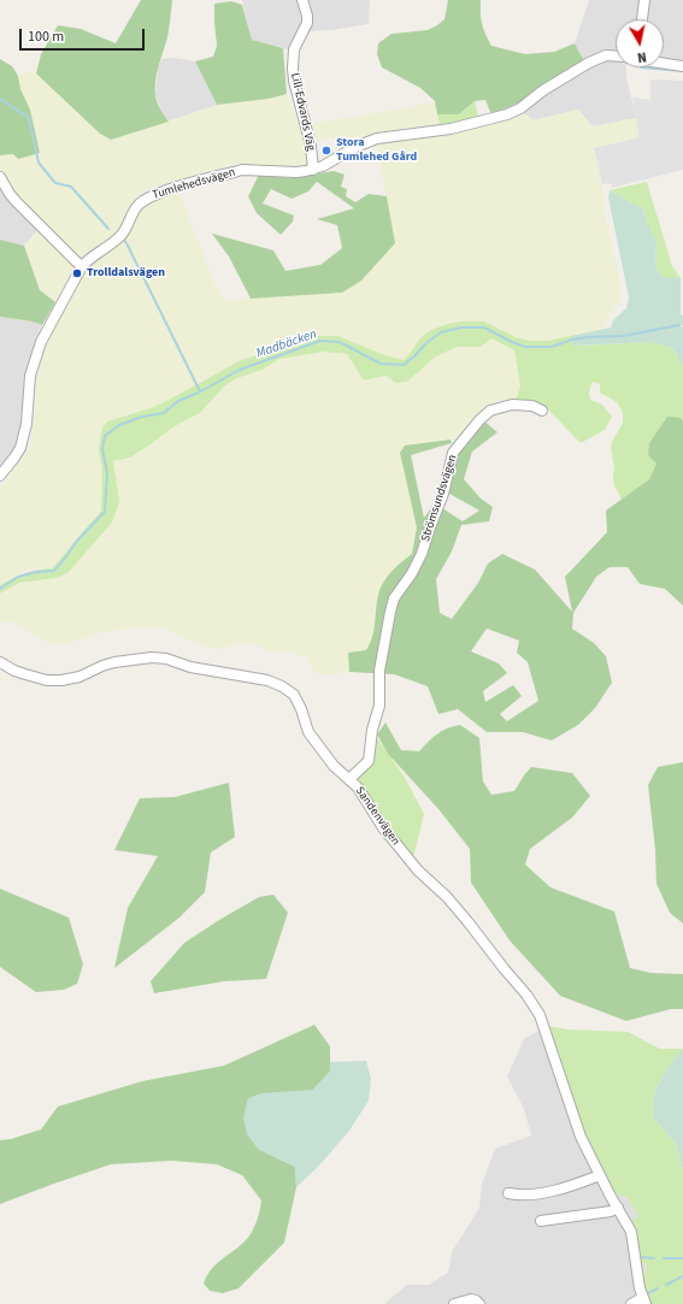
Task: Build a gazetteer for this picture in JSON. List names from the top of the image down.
{
  "streets": {
    "street": [
      "Lill-Edvards Väg",
      "Tumlehedsvägen",
      "Strömsundsvägen",
      "Sandenvägen"
    ]
  },
  "crossings": [
    ["Lill-Edvards Väg", "Tumlehedsvägen"],
    ["Strömsundsvägen", "Sandenvägen"]
  ],
  "water": ["Madbäcken"],
  "places": ["Stora Tumlehed Gård", "Trolldalsvägen"],
  "scale_bar": "100 m",
  "north": "bottom"
}
